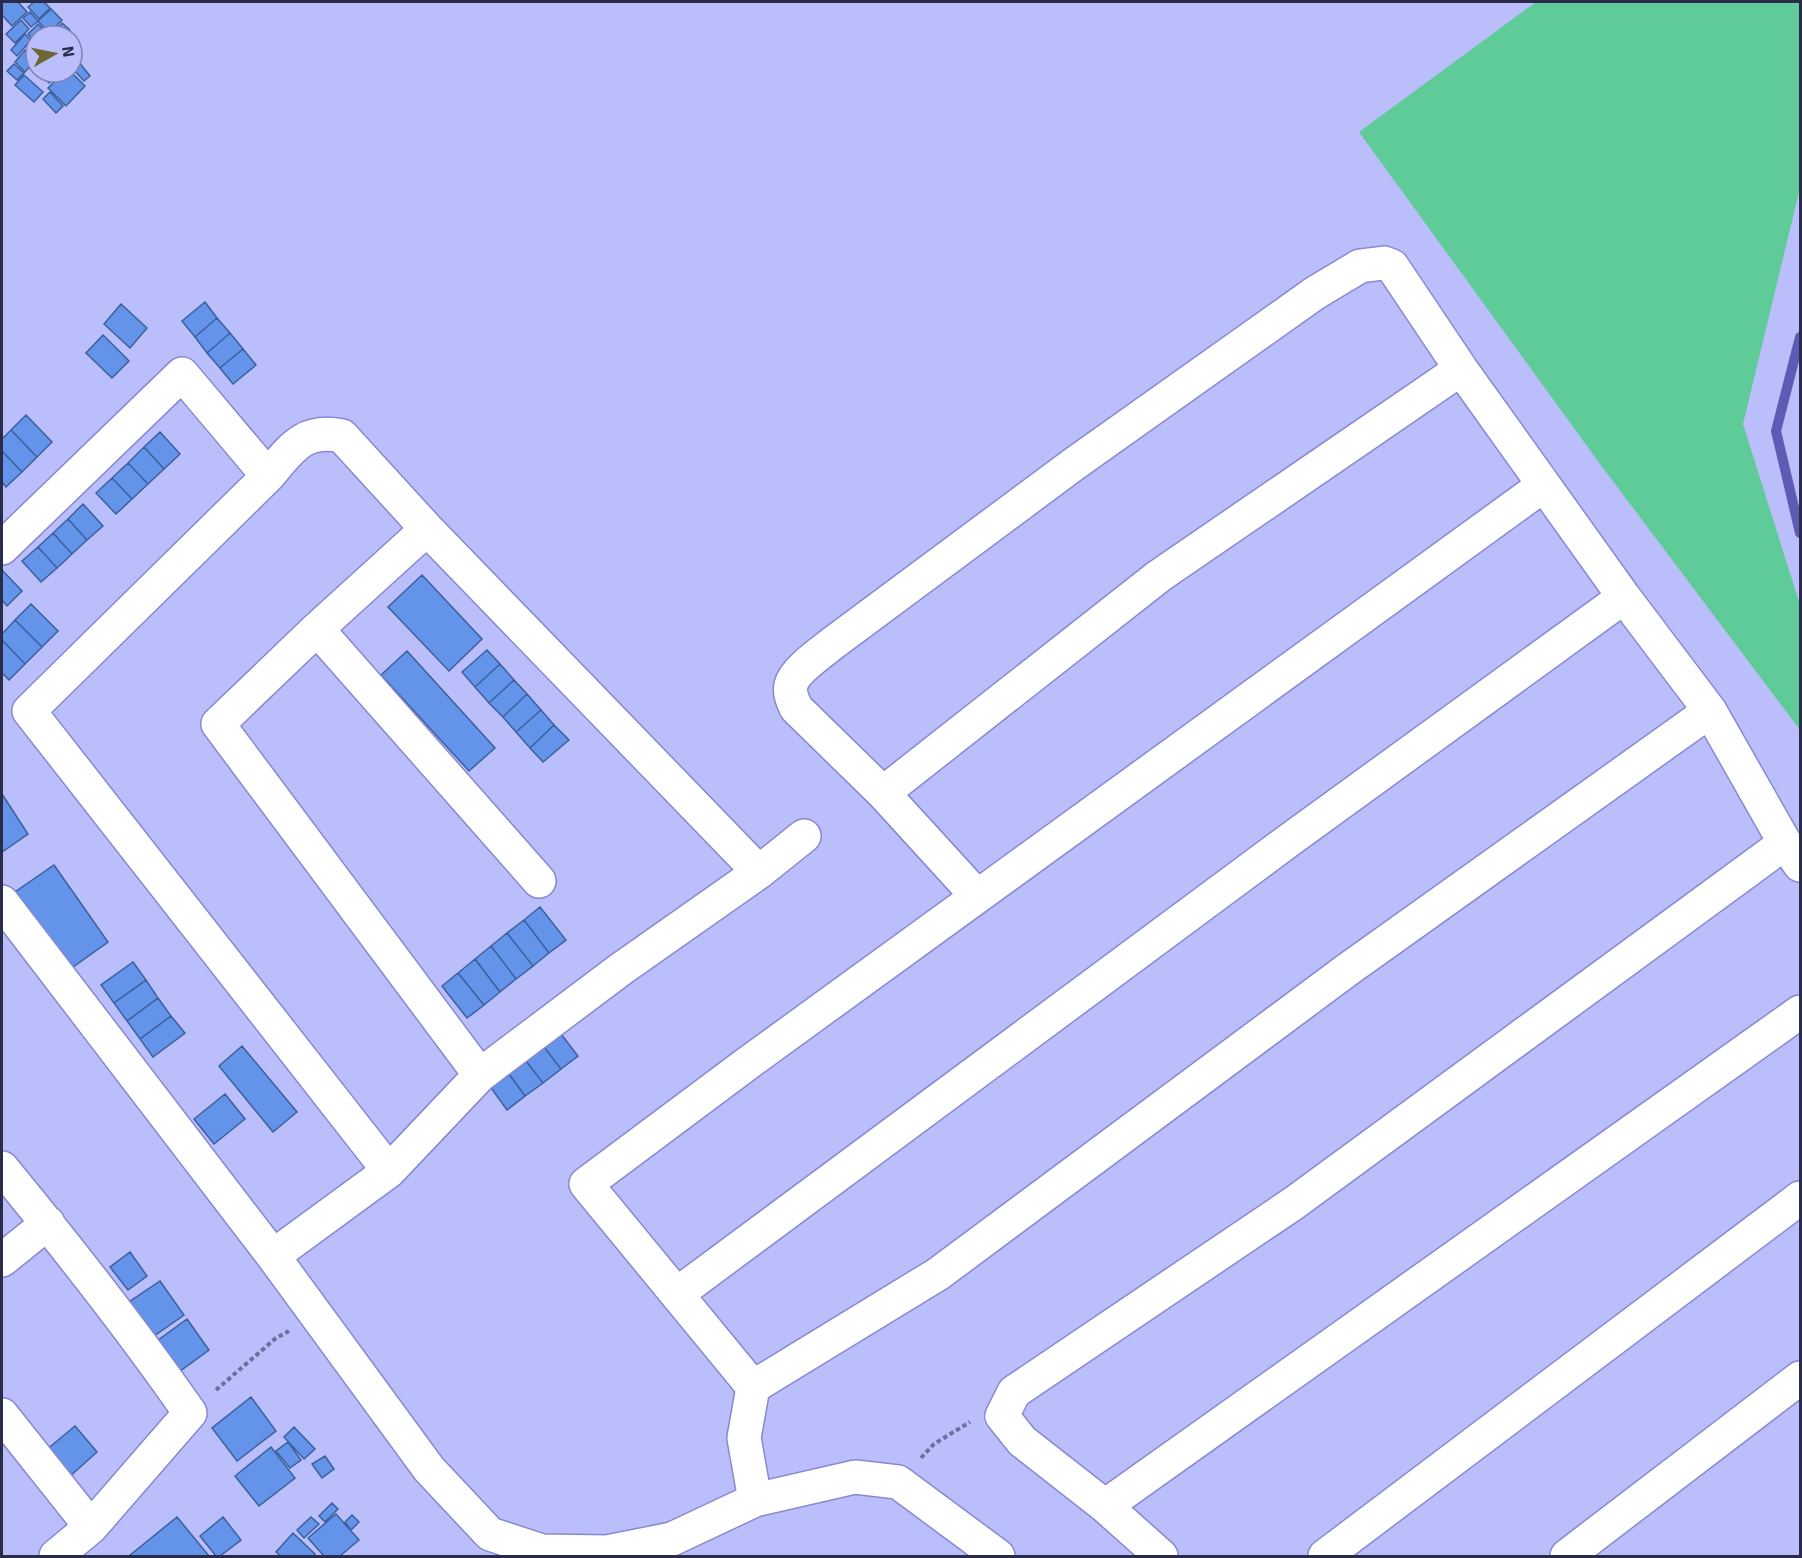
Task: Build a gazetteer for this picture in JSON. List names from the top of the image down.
{
  "north": "right"
}
